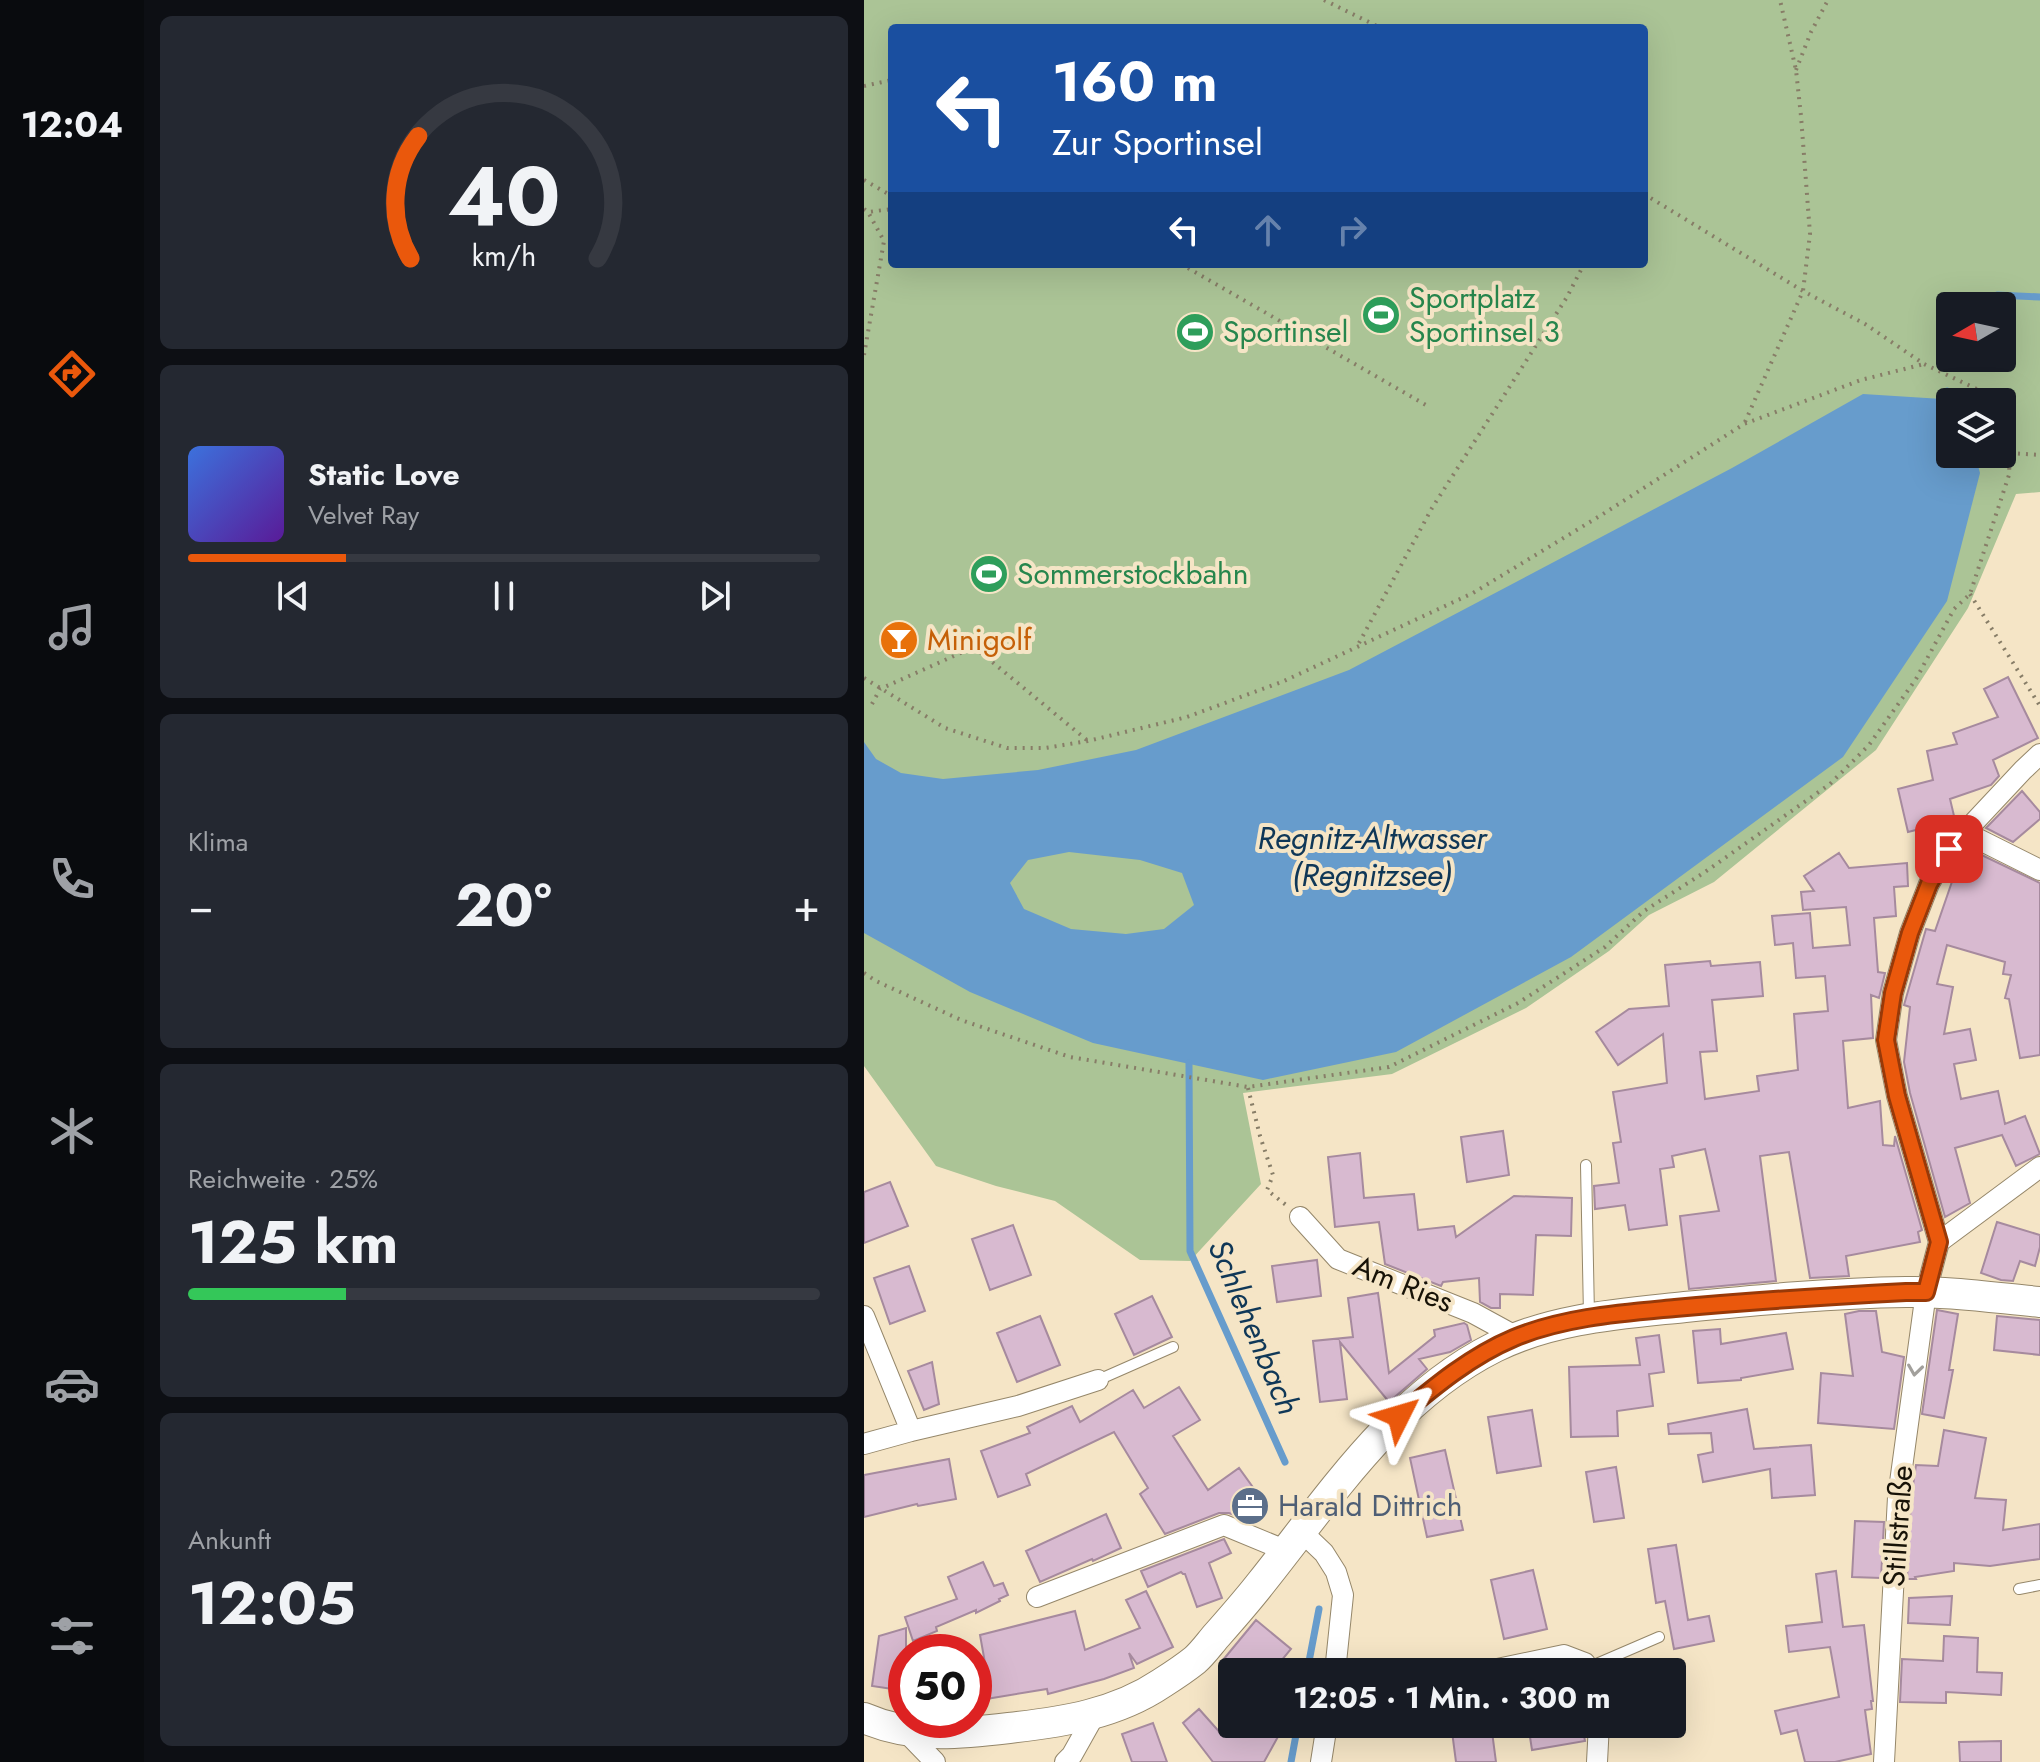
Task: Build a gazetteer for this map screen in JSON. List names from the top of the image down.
{
  "streets": {
    "street": ["Am Ries", "Stillstraße"]
  },
  "one_way": ["Stillstraße"],
  "water": ["Regnitz-Altwasser (Regnitzsee)", "Schlehenbach"],
  "places": {
    "sports": ["Sportplatz Sportinsel 3", "Sportinsel", "Sommerstockbahn"],
    "bar": ["Minigolf"],
    "office": ["Harald Dittrich"]
  },
  "north": "left",
  "page": {
    "tabs": "12:04",
    "turn": ["160 m", "Zur Sportinsel"],
    "song": ["Static Love", "Velvet Ray"],
    "tile": [
      "Klima",
      ["Reichweite · 25%", "125 km"],
      ["Ankunft", "12:05"]
    ],
    "heat": ["−", "20°", "+"],
    "limit": "50",
    "trip": "12:05 · 1 Min. · 300 m",
    "gauge": ["40", "km/h"]
  }
}
